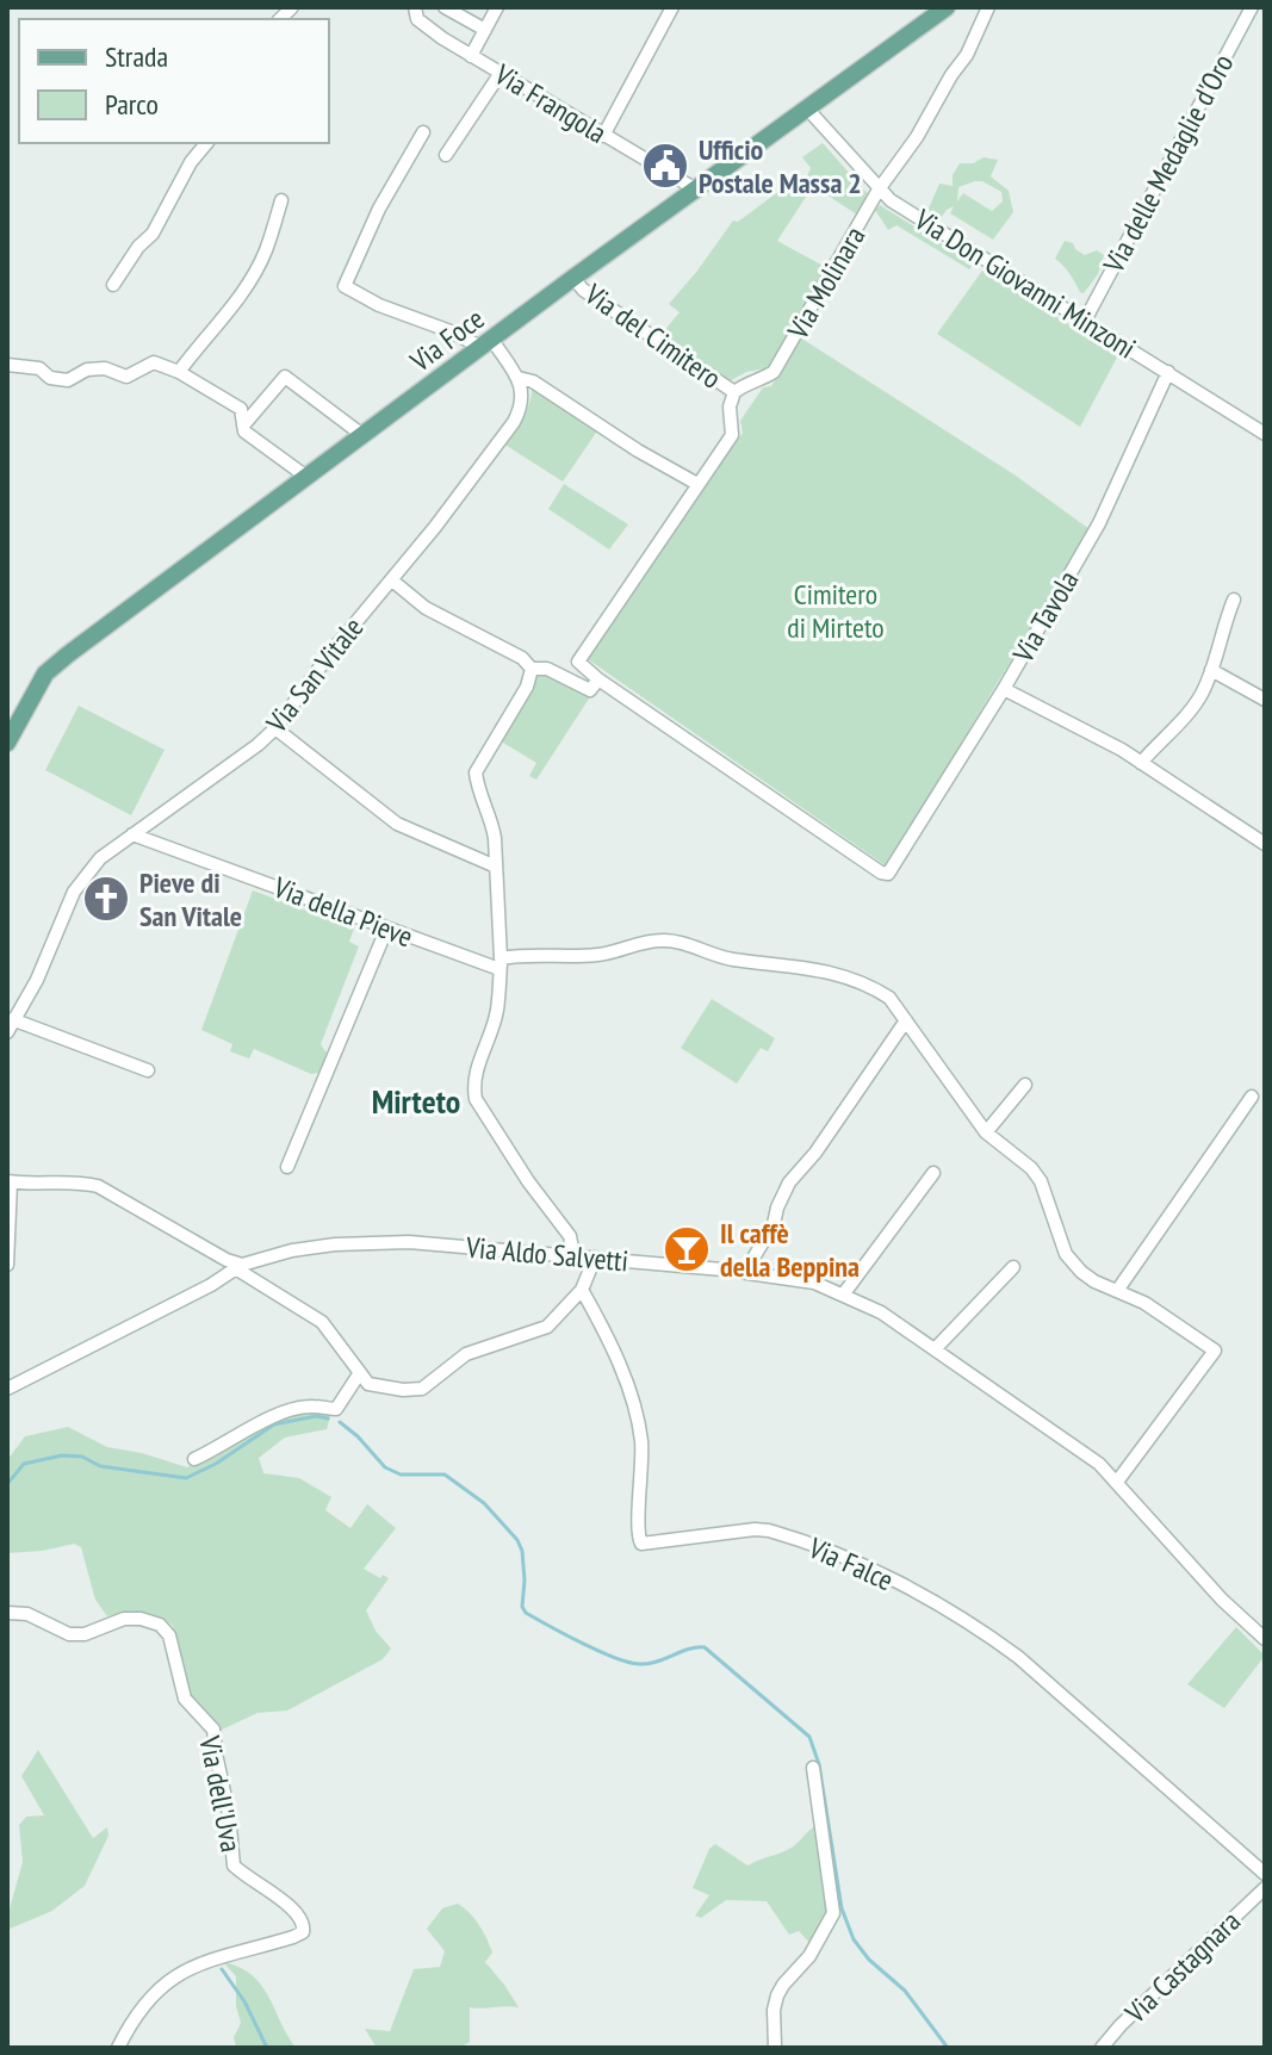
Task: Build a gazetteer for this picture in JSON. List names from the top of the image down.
{
  "streets": {
    "main road": ["Via Foce"],
    "street": [
      "Via Frangola",
      "Via delle Medaglie d'Oro",
      "Via Molinara",
      "Via Don Giovanni Minzoni",
      "Via del Cimitero",
      "Via Tavola",
      "Via San Vitale",
      "Via della Pieve",
      "Via Aldo Salvetti",
      "Via Falce",
      "Via dell'Uva",
      "Via Castagnara"
    ]
  },
  "crossings": [
    ["Via Frangola", "Via Foce"],
    ["Via delle Medaglie d'Oro", "Via Don Giovanni Minzoni"],
    ["Via Molinara", "Via Don Giovanni Minzoni"],
    ["Via Molinara", "Via del Cimitero"],
    ["Via Don Giovanni Minzoni", "Via Foce"],
    ["Via Don Giovanni Minzoni", "Via Tavola"],
    ["Via del Cimitero", "Via Foce"],
    ["Via San Vitale", "Via della Pieve"]
  ],
  "districts": ["Mirteto"],
  "parks": ["Cimitero di Mirteto"],
  "places": {
    "public building": ["Ufficio Postale Massa 2"],
    "church": ["Pieve di San Vitale"],
    "bar": ["Il caffè della Beppina"]
  },
  "legend": ["Strada", "Parco"]
}
